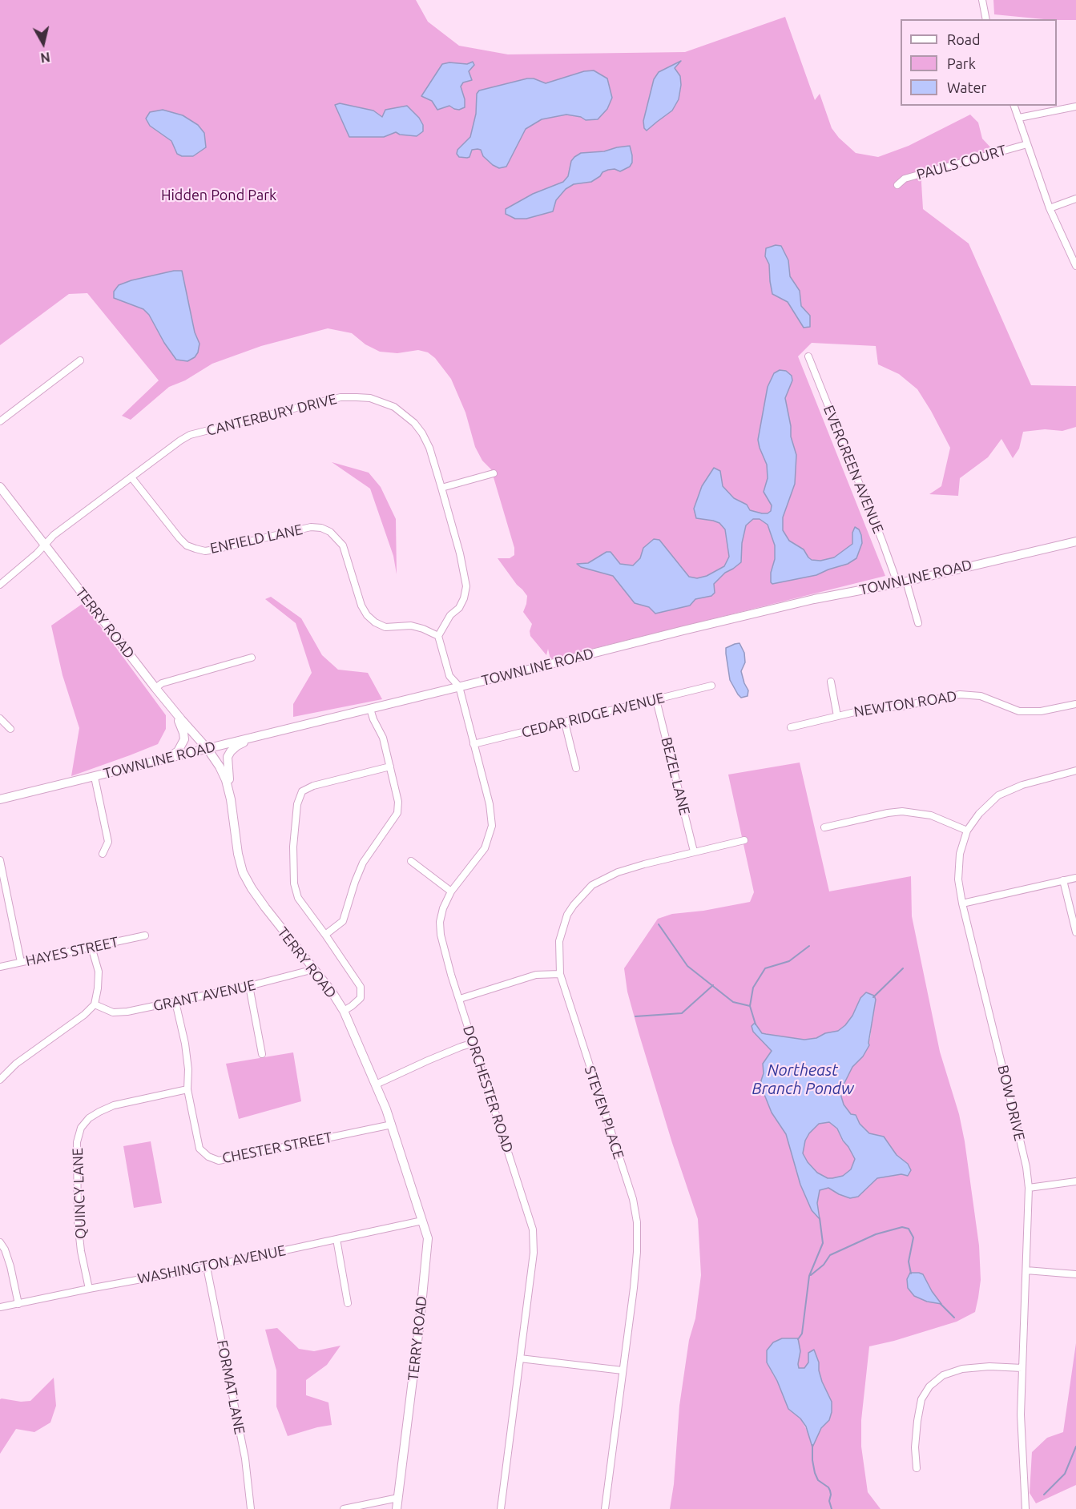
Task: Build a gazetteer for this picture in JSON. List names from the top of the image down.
{
  "streets": {
    "street": [
      "PAULS COURT",
      "CANTERBURY DRIVE",
      "EVERGREEN AVENUE",
      "ENFIELD LANE",
      "TOWNLINE ROAD",
      "TERRY ROAD",
      "NEWTON ROAD",
      "CEDAR RIDGE AVENUE",
      "BEZEL LANE",
      "HAYES STREET",
      "GRANT AVENUE",
      "DORCHESTER ROAD",
      "BOW DRIVE",
      "STEVEN PLACE",
      "CHESTER STREET",
      "QUINCY LANE",
      "WASHINGTON AVENUE",
      "FORMAT LANE"
    ]
  },
  "crossings": [
    ["CANTERBURY DRIVE", "ENFIELD LANE"],
    ["CANTERBURY DRIVE", "TERRY ROAD"],
    ["EVERGREEN AVENUE", "TOWNLINE ROAD"],
    ["TOWNLINE ROAD", "TERRY ROAD"],
    ["TOWNLINE ROAD", "DORCHESTER ROAD"],
    ["TERRY ROAD", "GRANT AVENUE"],
    ["TERRY ROAD", "CHESTER STREET"],
    ["TERRY ROAD", "WASHINGTON AVENUE"],
    ["CEDAR RIDGE AVENUE", "BEZEL LANE"],
    ["CEDAR RIDGE AVENUE", "DORCHESTER ROAD"],
    ["BEZEL LANE", "STEVEN PLACE"],
    ["GRANT AVENUE", "CHESTER STREET"],
    ["CHESTER STREET", "QUINCY LANE"],
    ["QUINCY LANE", "WASHINGTON AVENUE"],
    ["WASHINGTON AVENUE", "FORMAT LANE"]
  ],
  "water": ["Northeast Branch Pondw"],
  "parks": ["Hidden Pond Park"],
  "legend": ["Road", "Park", "Water"],
  "north": "bottom"
}
